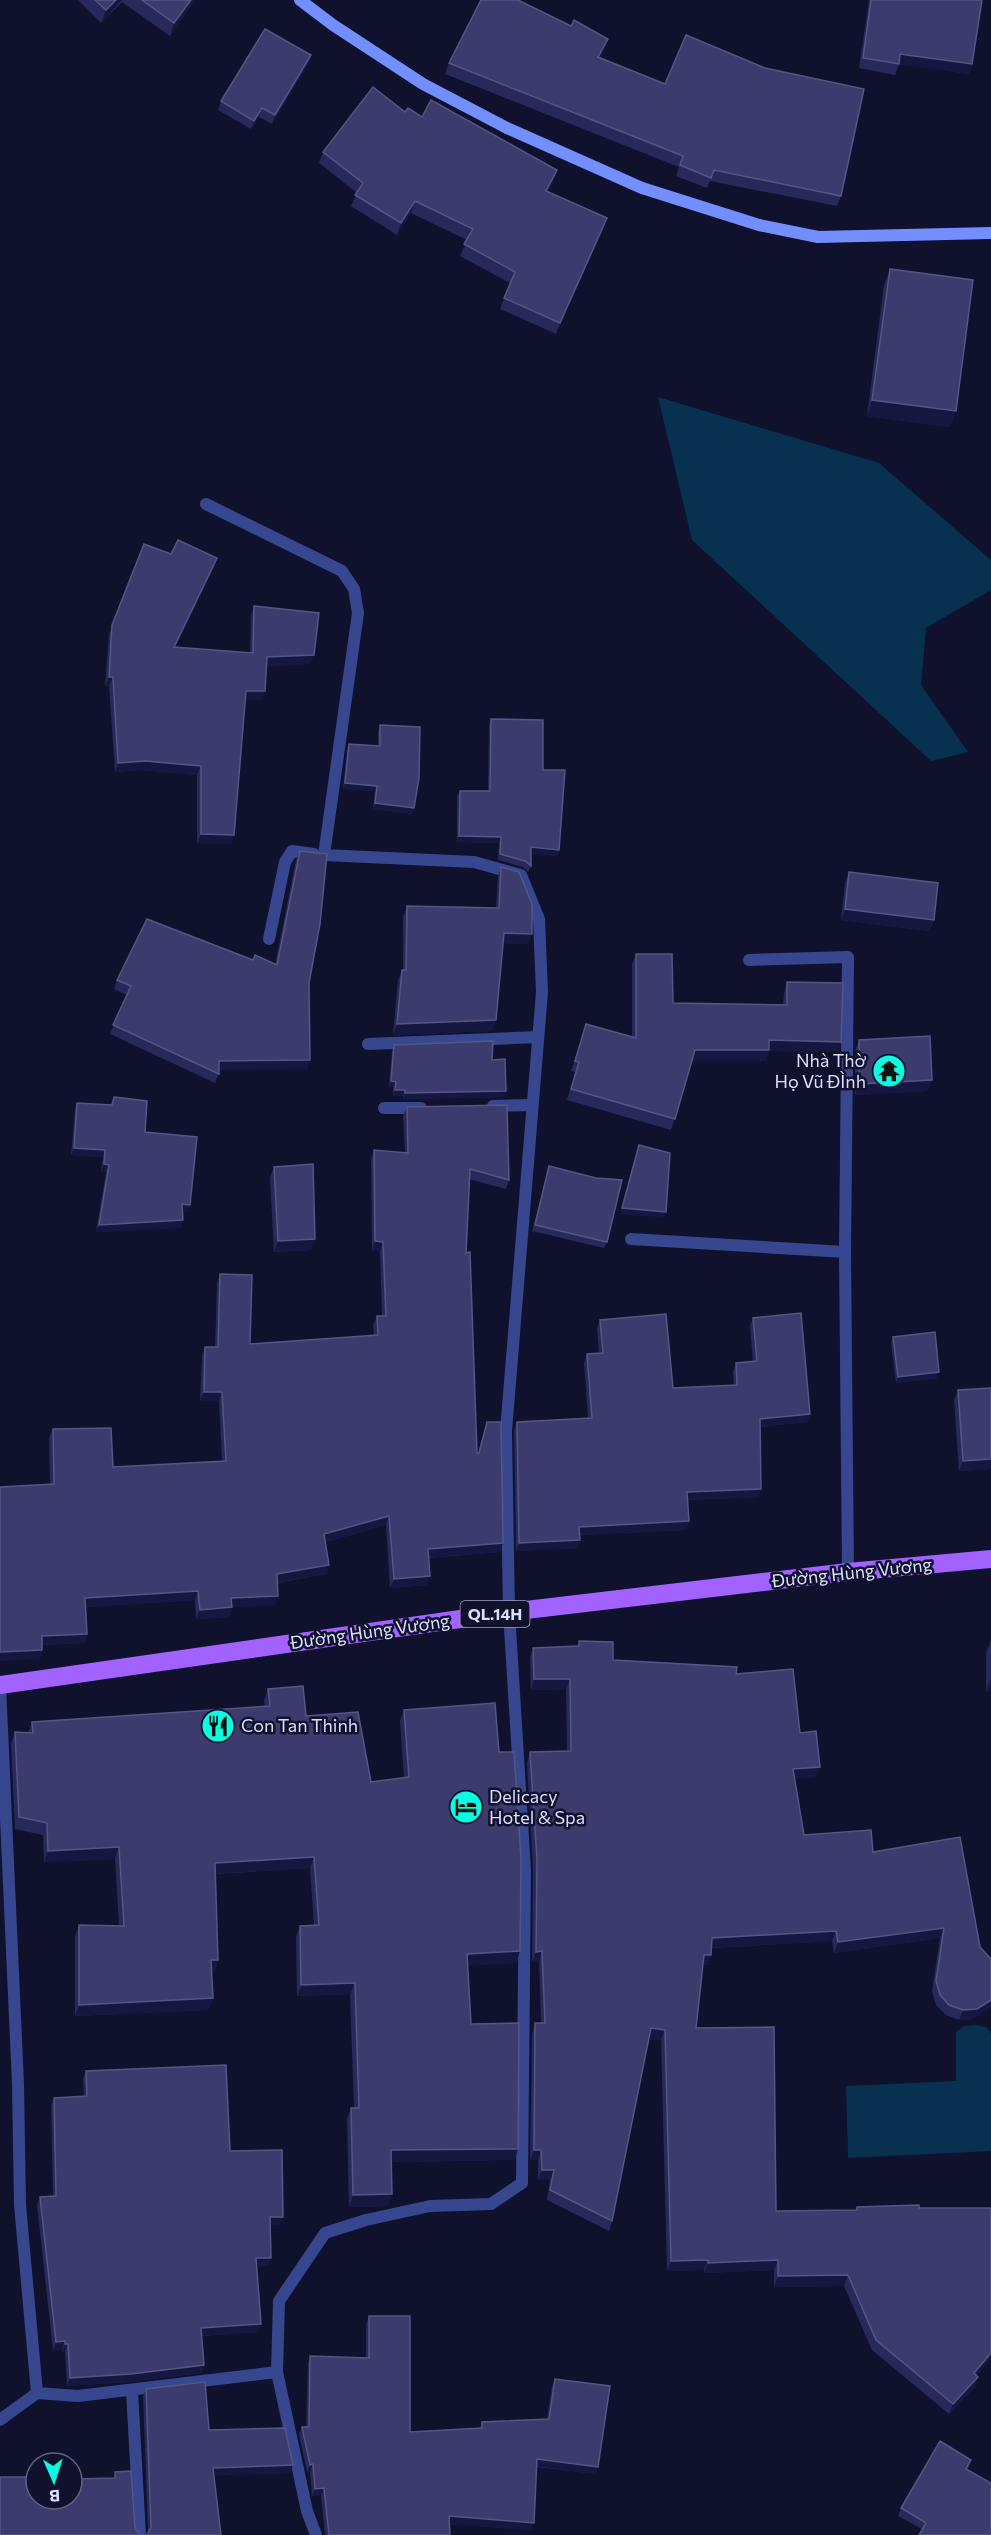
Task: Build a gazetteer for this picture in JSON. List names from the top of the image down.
{
  "streets": {
    "main road": ["Đường Hùng Vương", "QL.14H"]
  },
  "places": {
    "temple": ["Nhà Thờ Họ Vũ ĐÌnh"],
    "restaurant": ["Con Tan Thinh"],
    "hotel": ["Delicacy Hotel & Spa"]
  },
  "north": "bottom"
}
